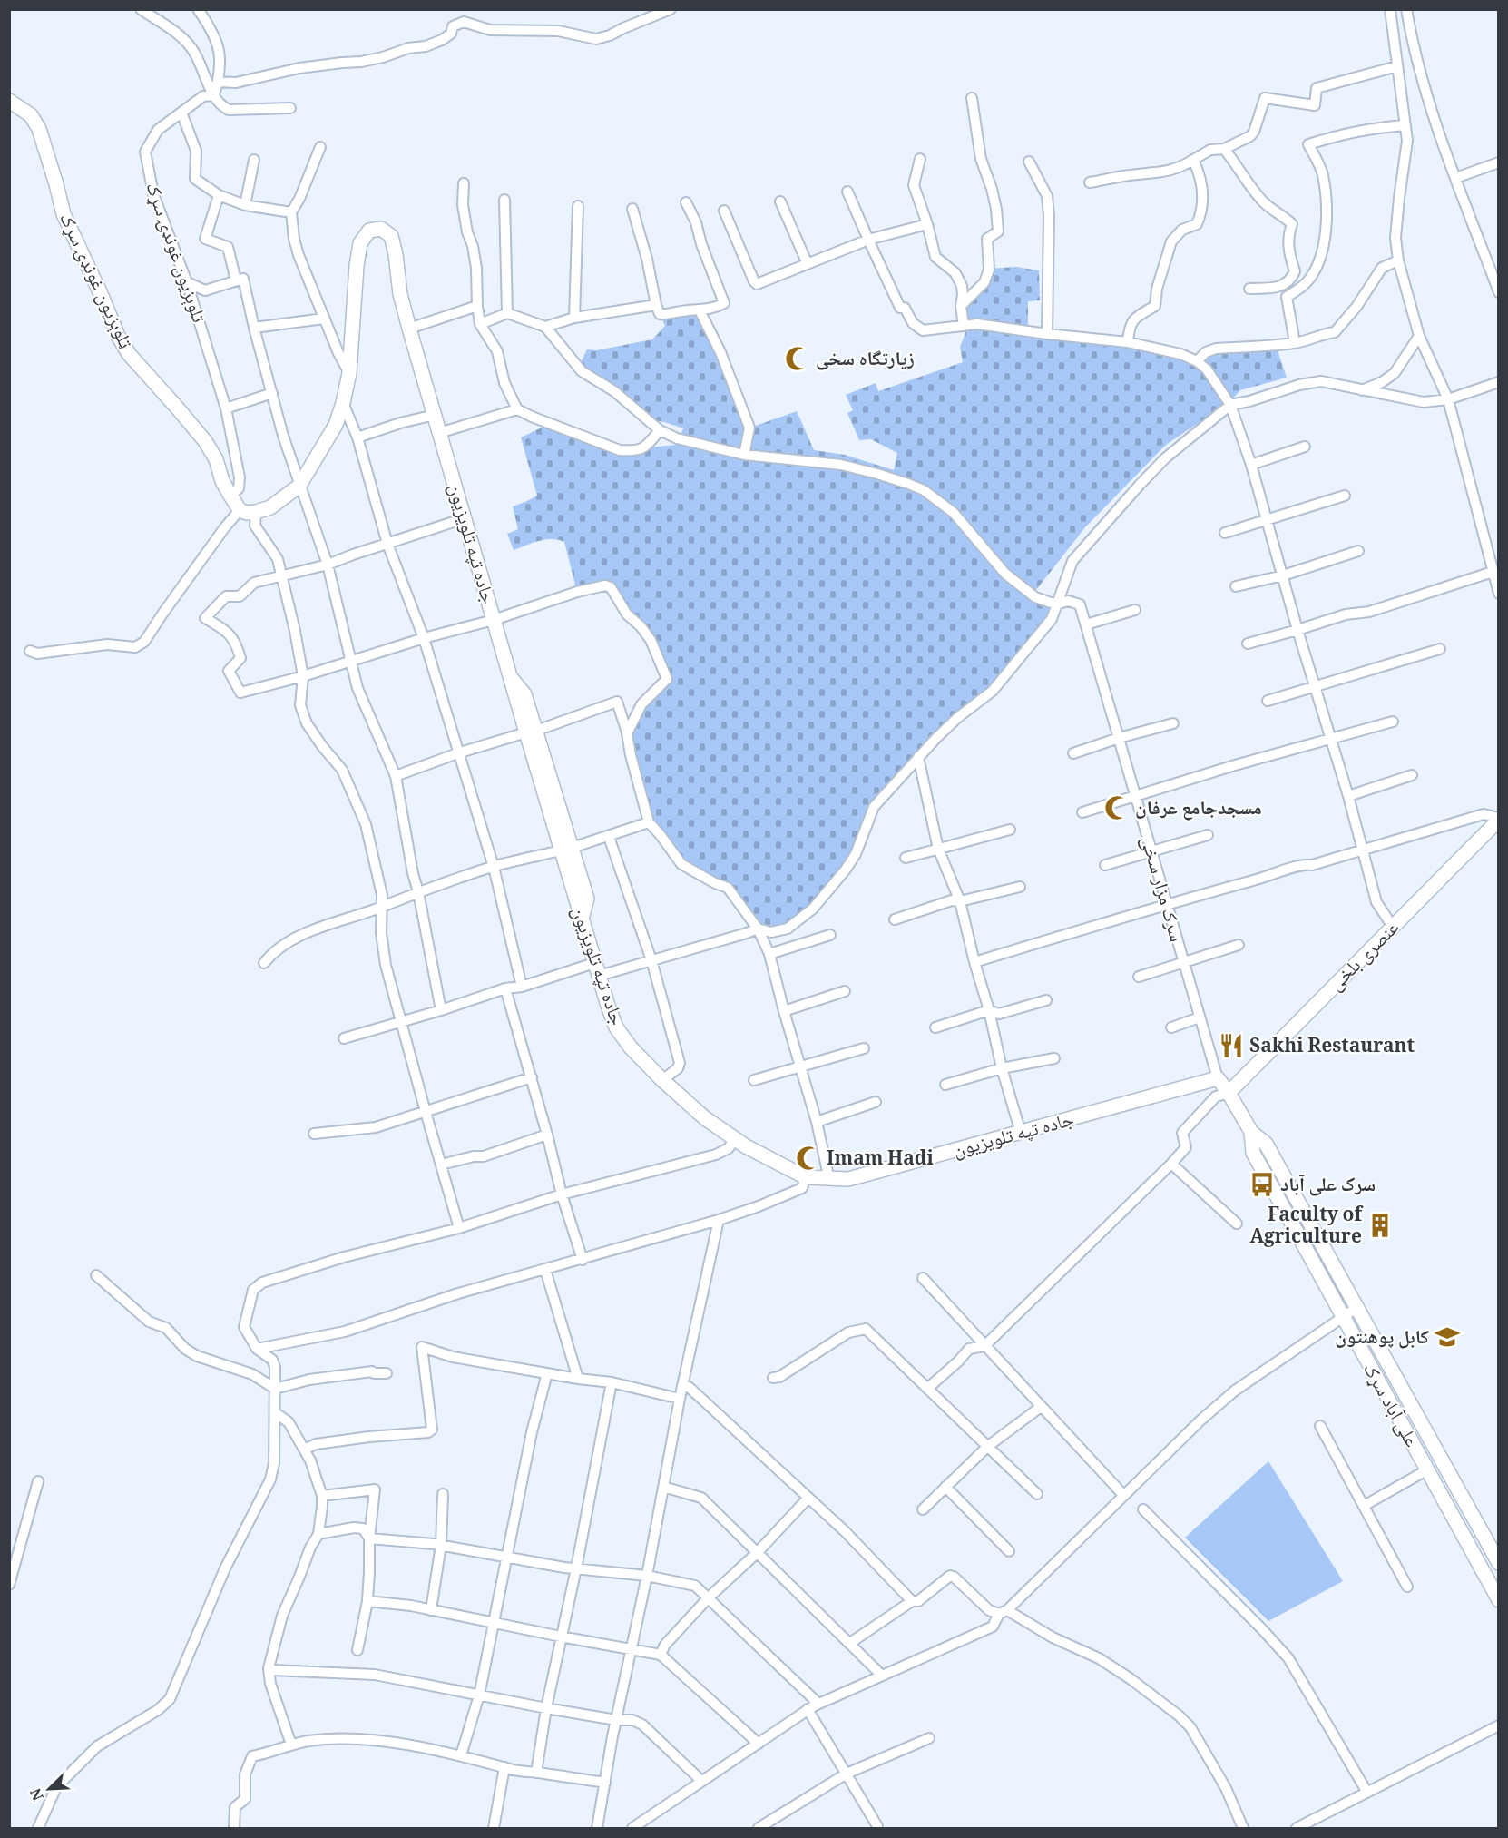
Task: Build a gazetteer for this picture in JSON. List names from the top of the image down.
{
  "streets": {
    "street": [
      "تلوېزيون غونډۍ سړک",
      "ټلوېزيون غونډۍ سړک",
      "جاده تپه تلویزیون",
      "سرک مزار سخی",
      "عنصری بلخی",
      "علی آباد سړک"
    ]
  },
  "crossings": [
    ["تلوېزيون غونډۍ سړک", "ټلوېزيون غونډۍ سړک"],
    ["جاده تپه تلویزیون", "سرک مزار سخی"],
    ["جاده تپه تلویزیون", "علی آباد سړک"],
    ["سرک مزار سخی", "علی آباد سړک"],
    ["عنصری بلخی", "علی آباد سړک"]
  ],
  "places": {
    "mosque": ["زیارتگاه سخی", "مسجدجامع عرفان", "Imam Hadi"],
    "restaurant": ["Sakhi Restaurant"],
    "bus stop": ["سرک علی آباد"],
    "building": ["Faculty of Agriculture"],
    "school or university": ["کابل پوهنتون"]
  },
  "north": "bottom left"
}
